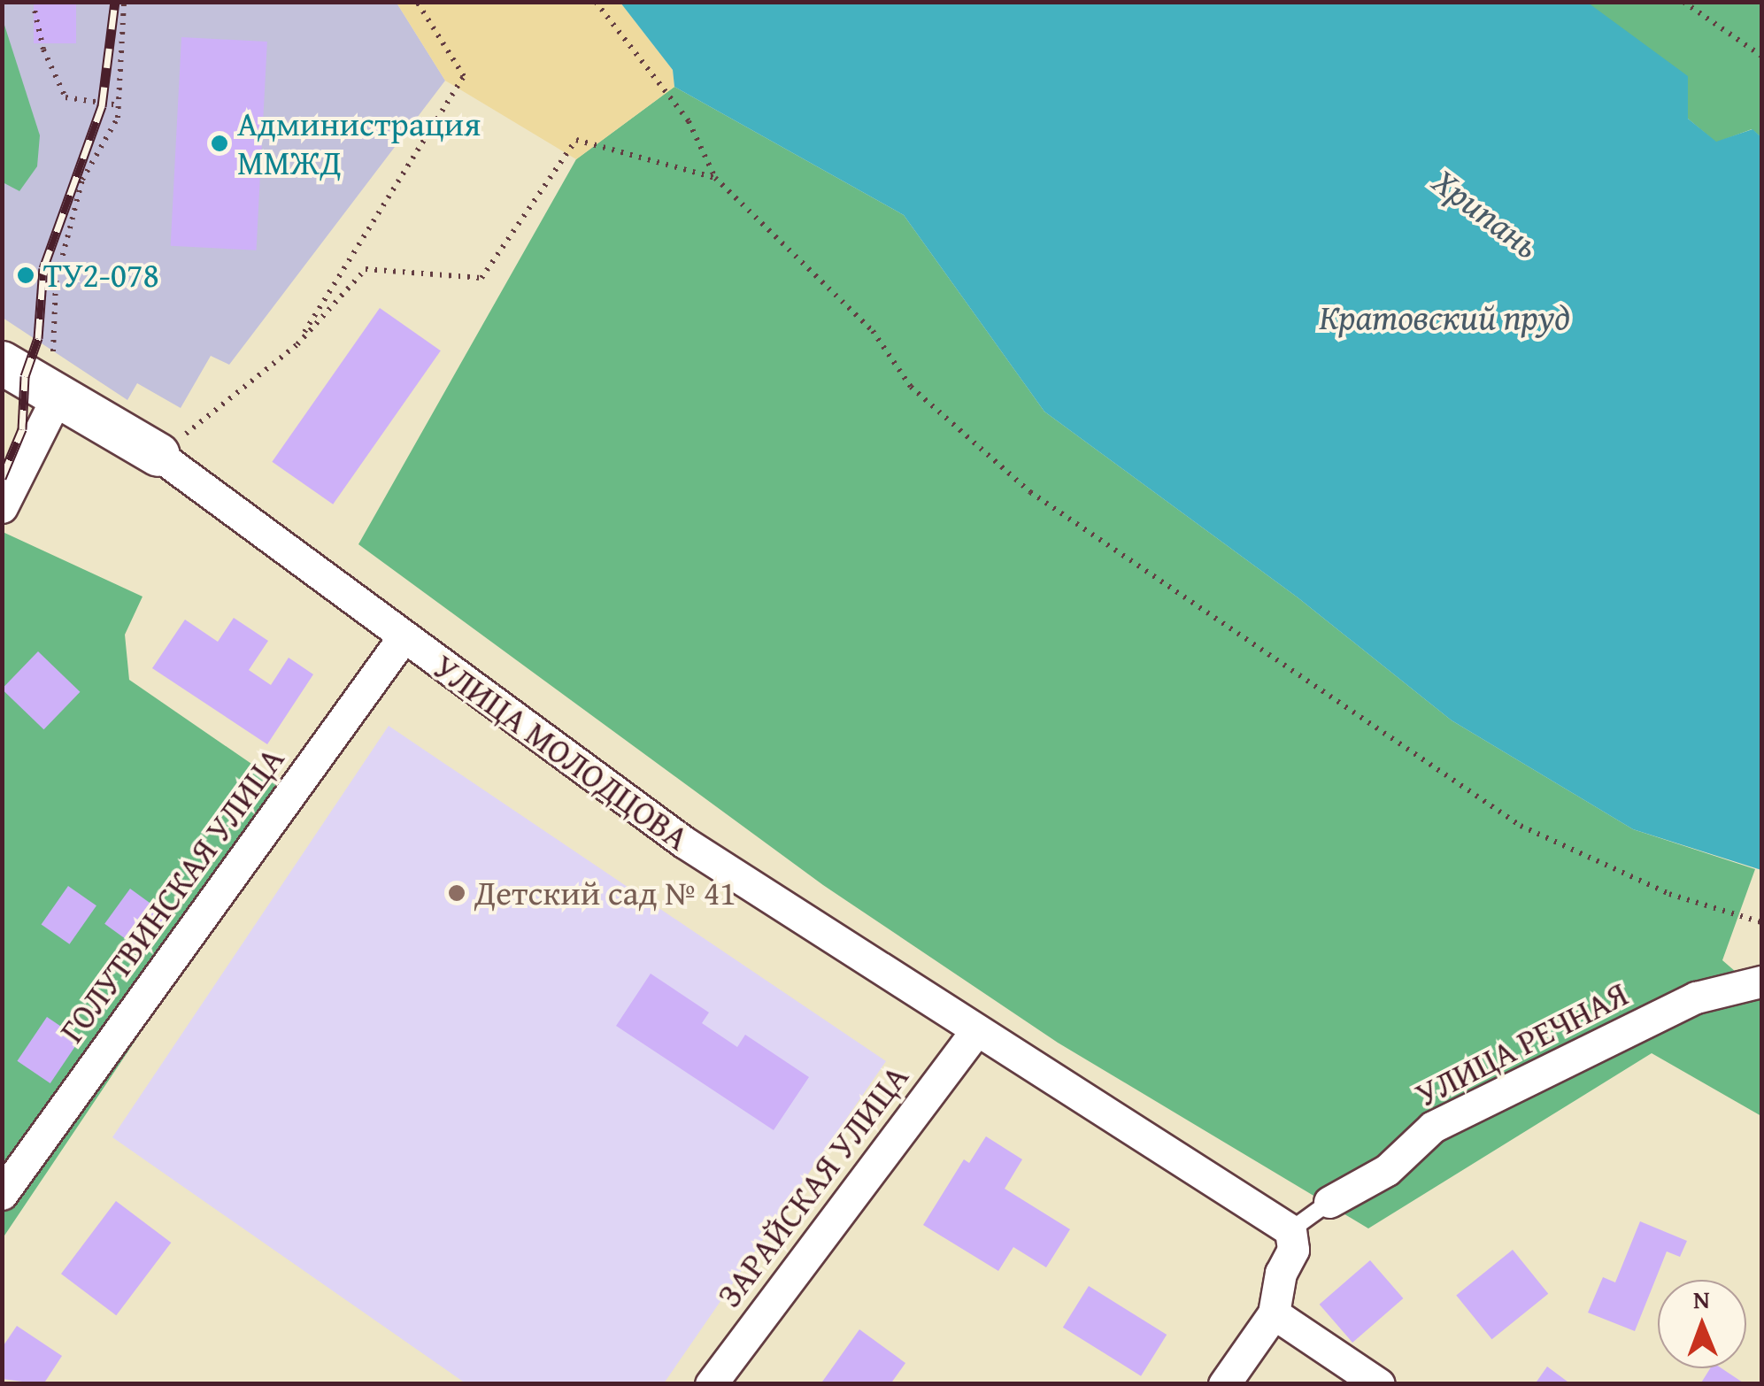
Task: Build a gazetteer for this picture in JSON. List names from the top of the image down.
{
  "streets": {
    "street": [
      "УЛИЦА МОЛОДЦОВА",
      "ГОЛУТВИНСКАЯ УЛИЦА",
      "УЛИЦА РЕЧНАЯ",
      "ЗАРАЙСКАЯ УЛИЦА"
    ]
  },
  "crossings": [
    ["УЛИЦА МОЛОДЦОВА", "ГОЛУТВИНСКАЯ УЛИЦА"],
    ["УЛИЦА МОЛОДЦОВА", "ЗАРАЙСКАЯ УЛИЦА"]
  ],
  "water": ["Хрипань", "Кратовский пруд"],
  "places": ["Администрация ММЖД", "ТУ2-078", "Детский сад № 41"],
  "north": "top"
}
